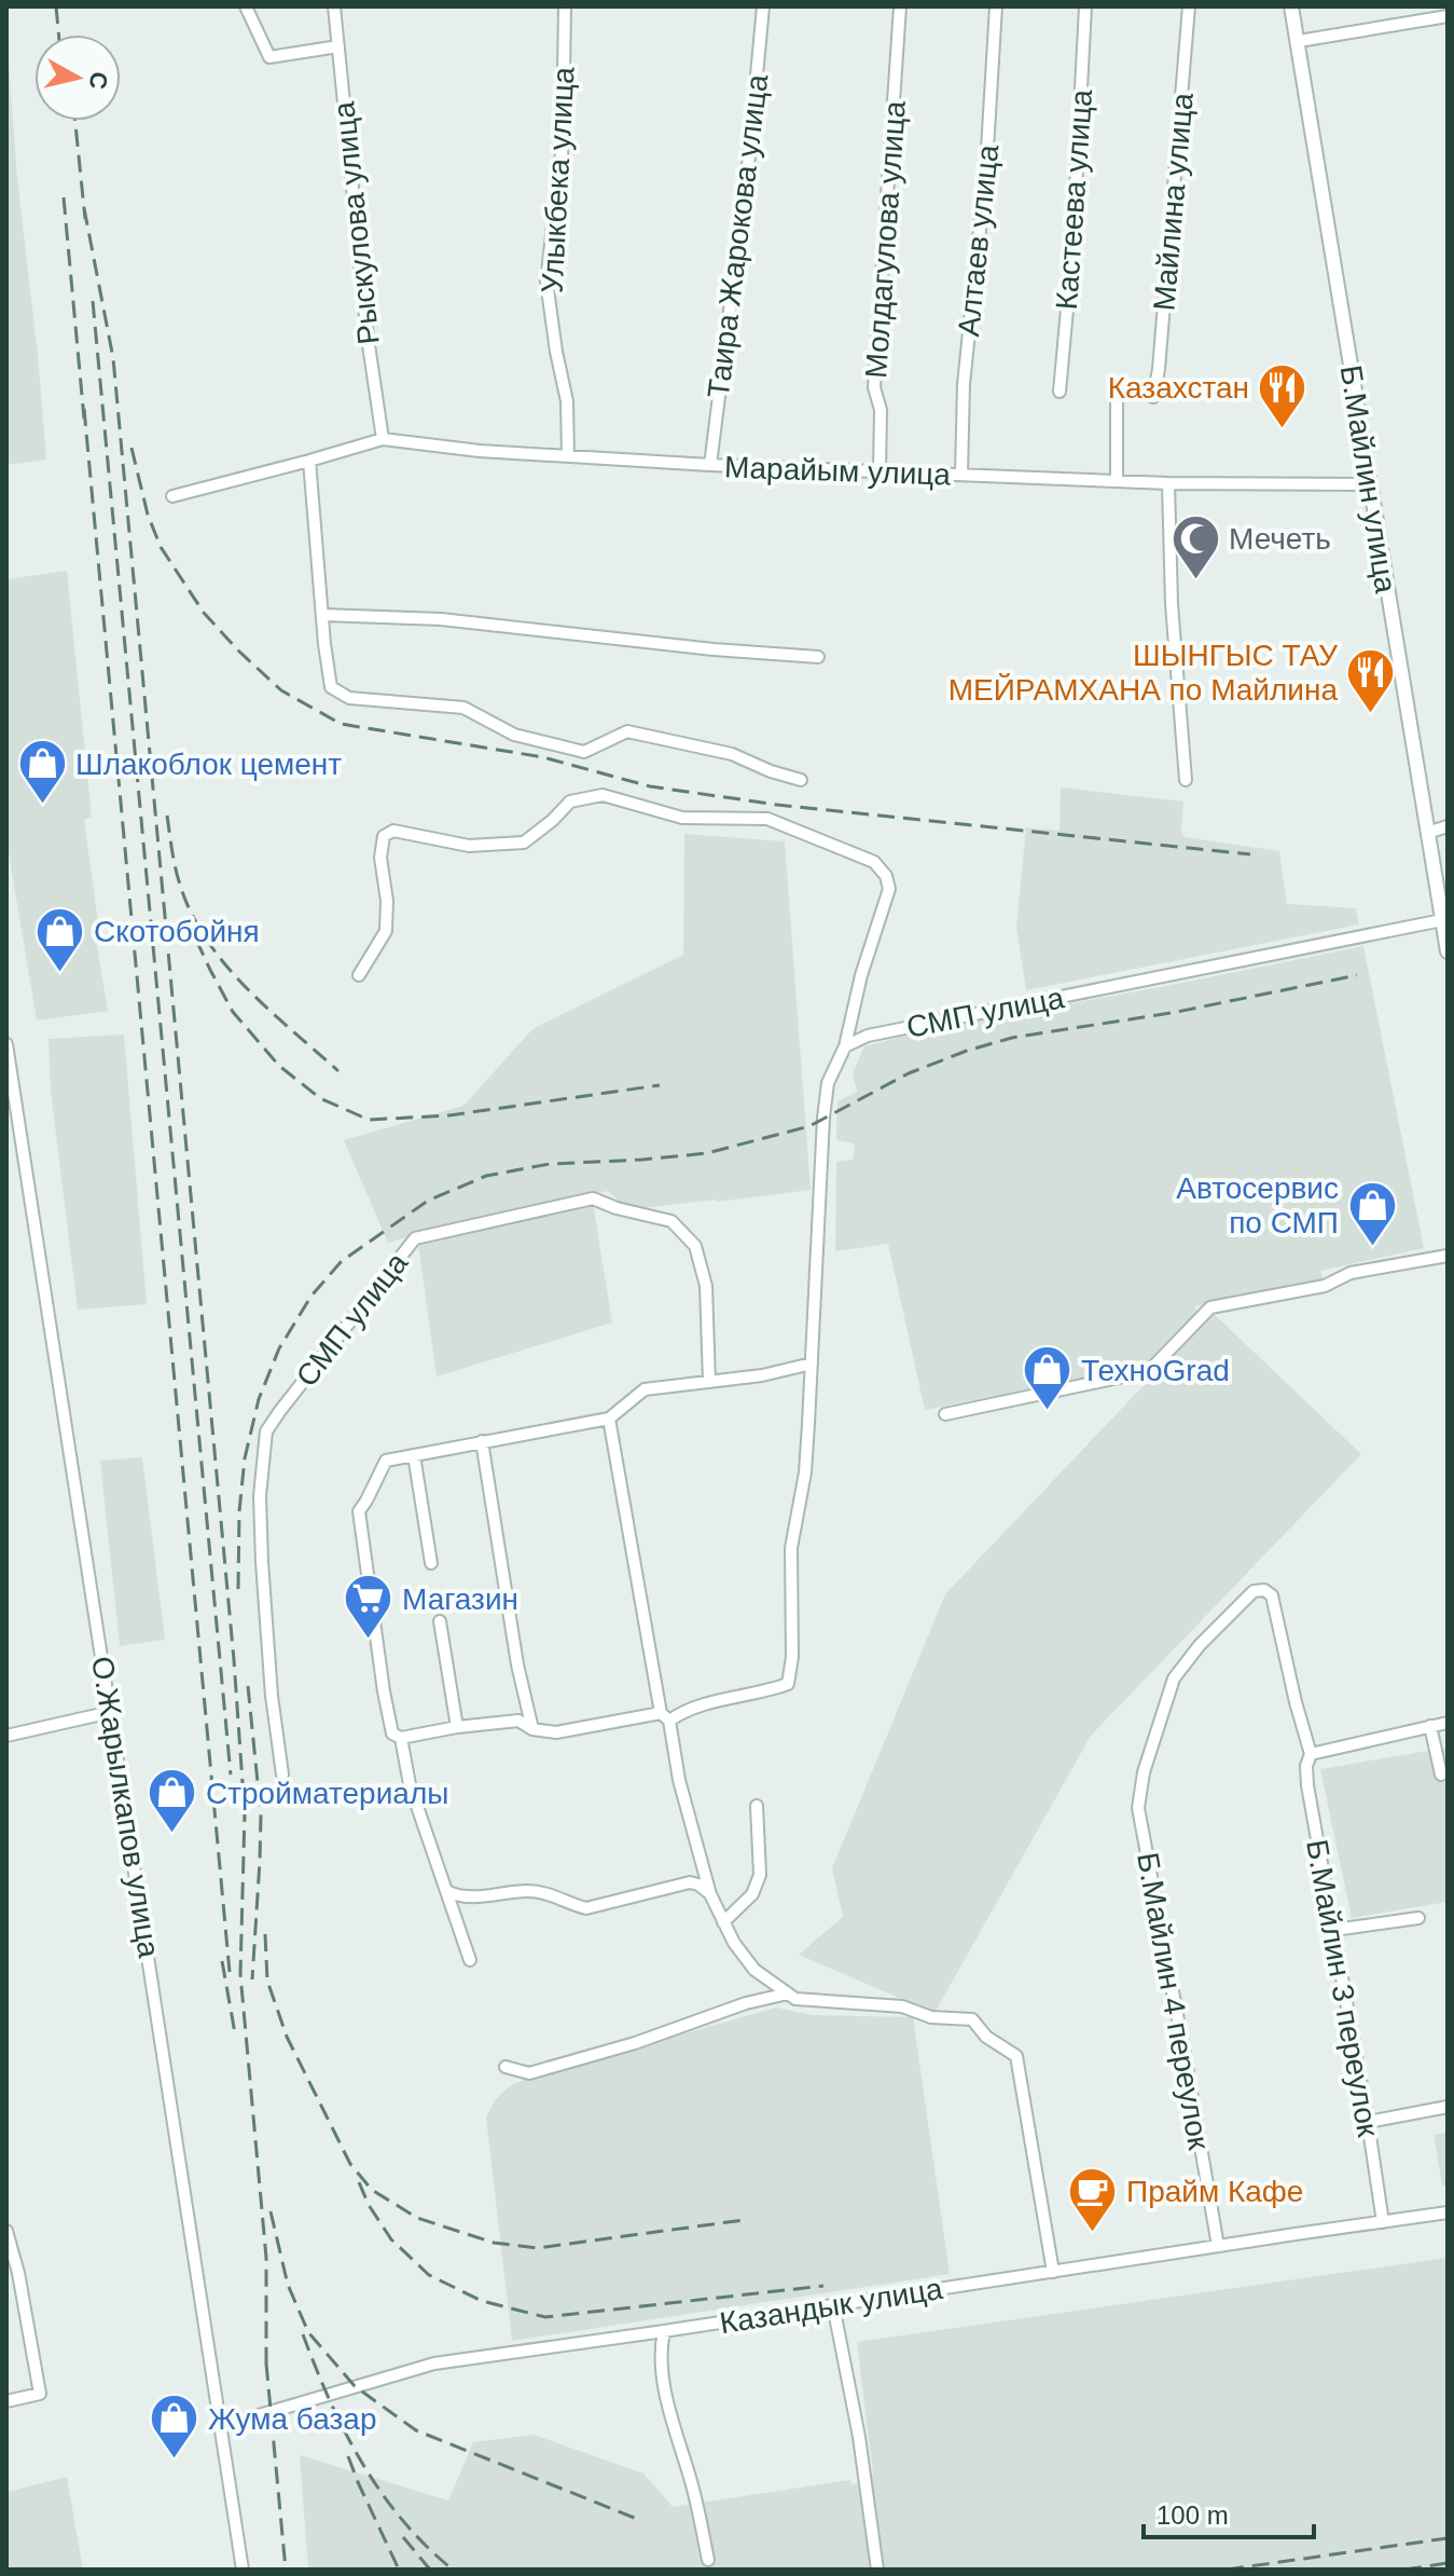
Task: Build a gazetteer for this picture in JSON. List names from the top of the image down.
{
  "streets": {
    "street": [
      "Улыкбека улица",
      "Кастеева улица",
      "Майлина улица",
      "Рыскулова улица",
      "Таира Жарокова улица",
      "Молдагулова улица",
      "Алтаев улица",
      "Марайым улица",
      "Б.Майлин улица",
      "СМП улица",
      "О.Жарылкапов улица",
      "Б.Майлин 3 переулок",
      "Б.Майлин 4 переулок",
      "Казандык улица"
    ]
  },
  "crossings": [
    ["Улыкбека улица", "Марайым улица"],
    ["Рыскулова улица", "Марайым улица"],
    ["Таира Жарокова улица", "Марайым улица"],
    ["Молдагулова улица", "Марайым улица"],
    ["Алтаев улица", "Марайым улица"],
    ["Марайым улица", "Б.Майлин улица"],
    ["Б.Майлин улица", "СМП улица"],
    ["О.Жарылкапов улица", "Казандык улица"],
    ["Б.Майлин 3 переулок", "Б.Майлин 4 переулок"],
    ["Б.Майлин 3 переулок", "Казандык улица"],
    ["Б.Майлин 4 переулок", "Казандык улица"]
  ],
  "places": {
    "restaurant": ["Казахстан", "ШЫНГЫС ТАУ МЕЙРАМХАНА по Майлина"],
    "mosque": ["Мечеть"],
    "shop": [
      "Шлакоблок цемент",
      "Скотобойня",
      "Автосервис по СМП",
      "ТехноGrad",
      "Стройматериалы",
      "Жума базар"
    ],
    "supermarket": ["Магазин"],
    "cafe": ["Прайм Кафе"]
  },
  "scale_bar": "100 m",
  "north": "right"
}
